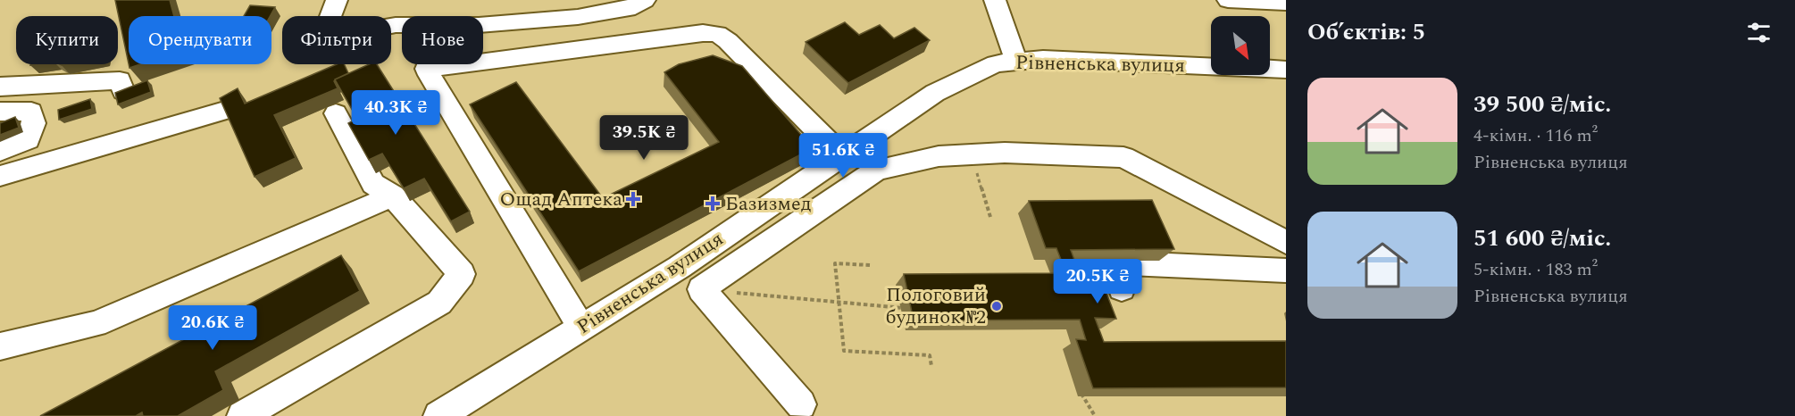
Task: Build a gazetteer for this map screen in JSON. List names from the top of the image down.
{
  "streets": {
    "street": ["Рівненська вулиця"]
  },
  "places": {
    "health": ["Ощад Аптека", "Базизмед"],
    "other": ["Пологовий будинок №2"]
  },
  "north": "bottom right",
  "page": {
    "heading": "Об’єктів: 5",
    "chip": [
      "Купити",
      "Орендувати",
      "Фільтри",
      "Нове"
    ],
    "list": [
      {
        "name": "39 500 ₴/міс.",
        "note": "4-кімн. · 116 m² · Рівненська вулиця"
      },
      {
        "name": "51 600 ₴/міс.",
        "note": "5-кімн. · 183 m² · Рівненська вулиця"
      }
    ],
    "price": [
      "40.3K ₴",
      "39.5K ₴",
      "51.6K ₴",
      "20.5K ₴",
      "20.6K ₴"
    ]
  }
}
